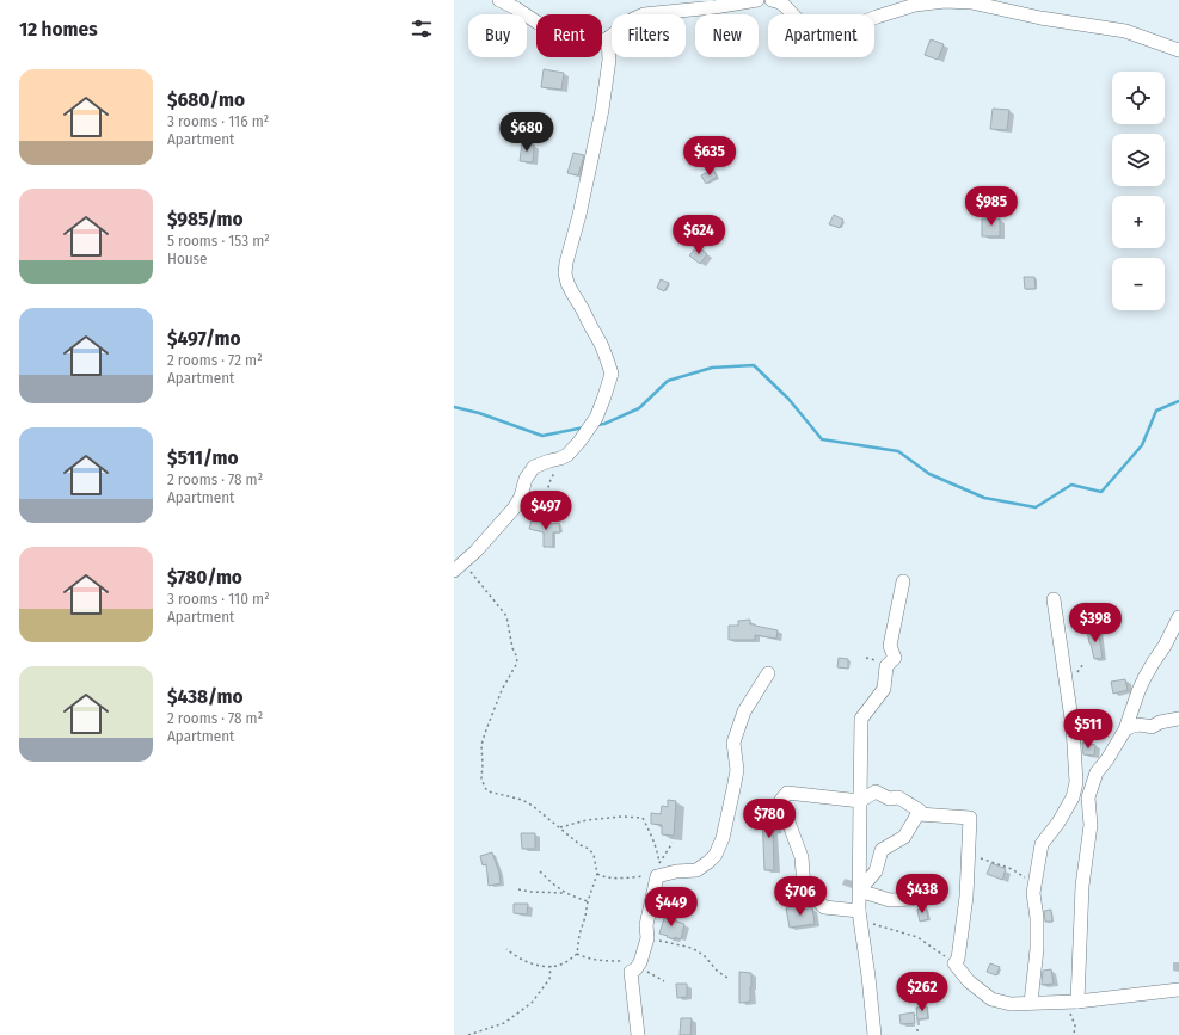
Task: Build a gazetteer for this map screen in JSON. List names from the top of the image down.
{
  "page": {
    "heading": "12 homes",
    "chip": [
      "Buy",
      "Rent",
      "Filters",
      "New",
      "Apartment"
    ],
    "list": [
      {
        "name": "$680/mo",
        "note": "3 rooms · 116 m² · Apartment"
      },
      {
        "name": "$985/mo",
        "note": "5 rooms · 153 m² · House"
      },
      {
        "name": "$497/mo",
        "note": "2 rooms · 72 m² · Apartment"
      },
      {
        "name": "$511/mo",
        "note": "2 rooms · 78 m² · Apartment"
      },
      {
        "name": "$780/mo",
        "note": "3 rooms · 110 m² · Apartment"
      },
      {
        "name": "$438/mo",
        "note": "2 rooms · 78 m² · Apartment"
      }
    ],
    "map_buttons": ["+", "−"],
    "price": [
      "$680",
      "$635",
      "$985",
      "$624",
      "$497",
      "$398",
      "$511",
      "$780",
      "$438",
      "$706",
      "$449",
      "$262"
    ]
  }
}
